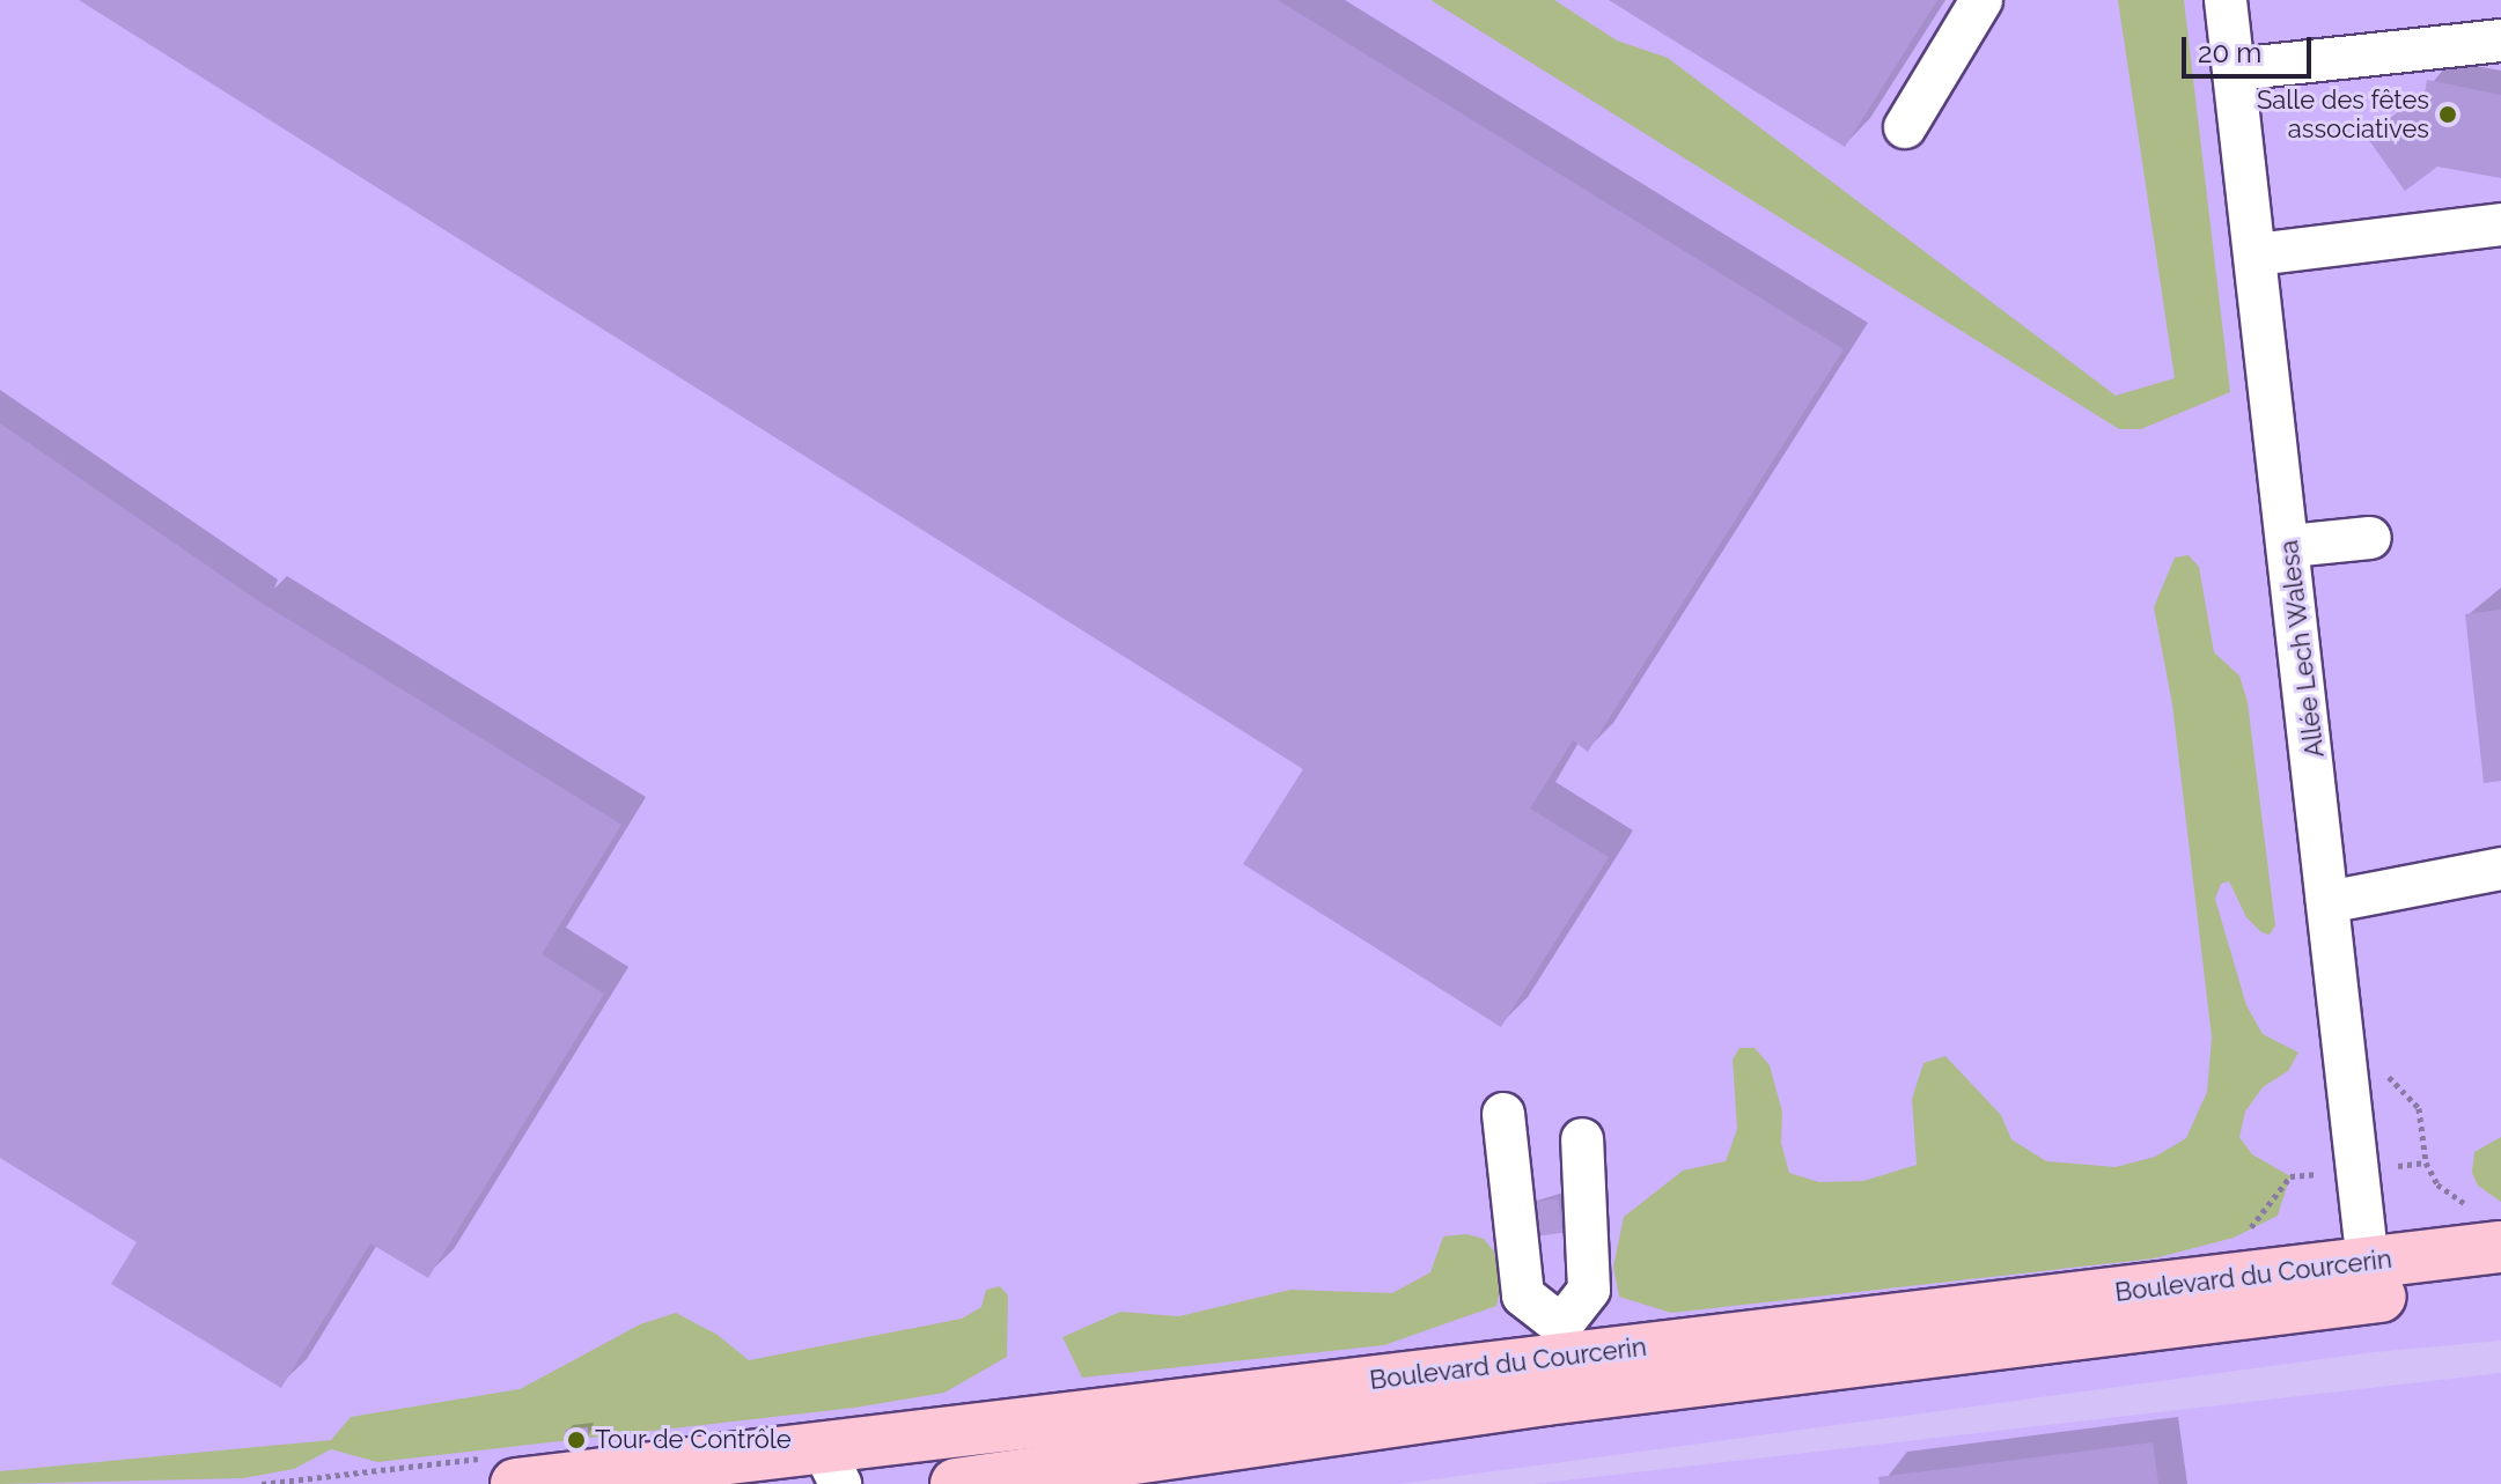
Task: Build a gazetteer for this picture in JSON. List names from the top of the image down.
{
  "streets": {
    "main road": ["Boulevard du Courcerin"],
    "street": ["Allée Lech Walesa"]
  },
  "crossings": [
    ["Allée Lech Walesa", "Boulevard du Courcerin"]
  ],
  "places": ["Salle des fêtes associatives", "Tour de Contrôle"],
  "scale_bar": "20 m"
}
